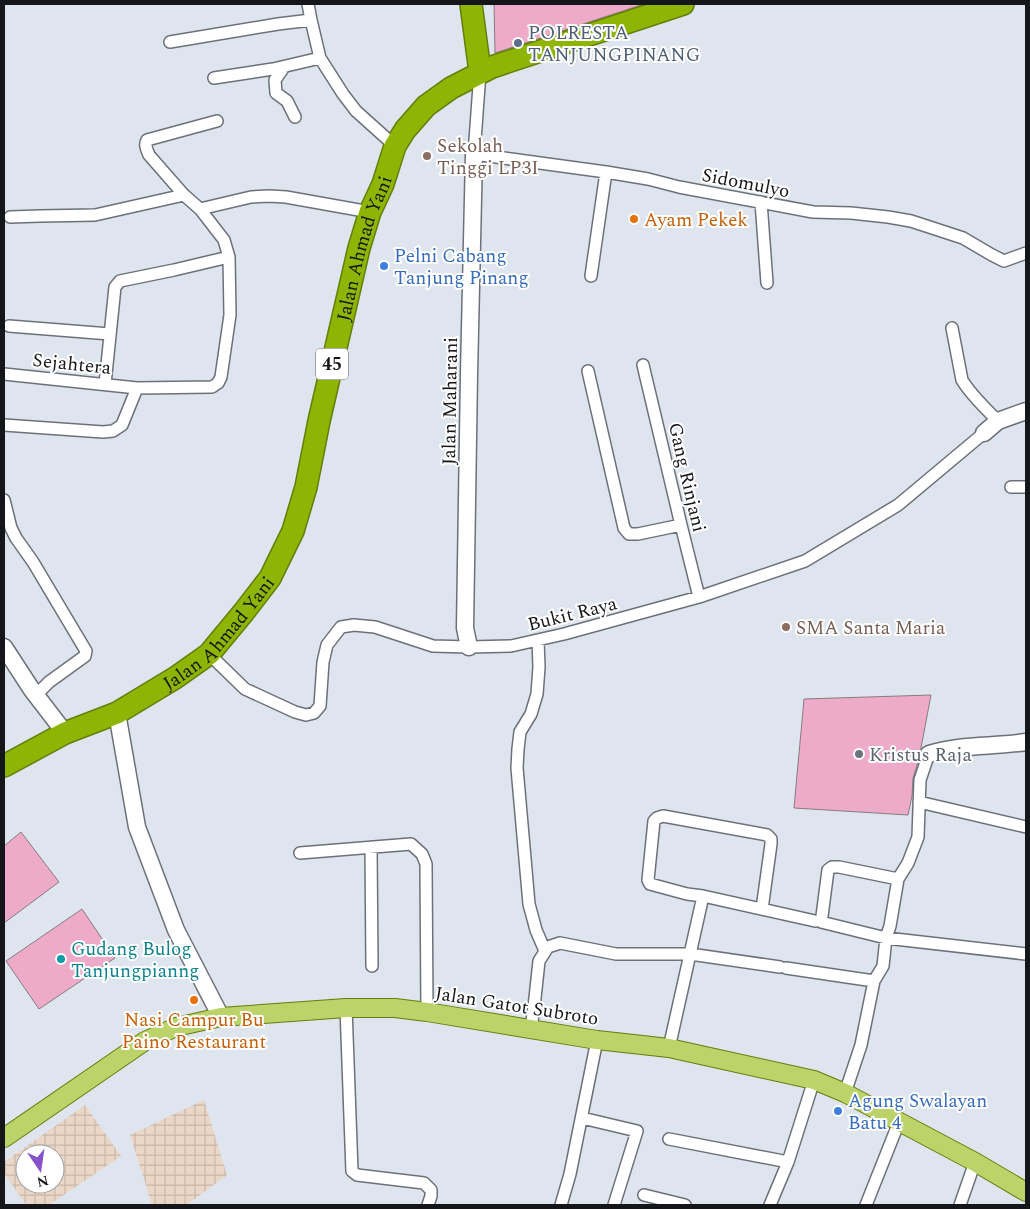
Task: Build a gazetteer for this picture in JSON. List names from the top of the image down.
{
  "streets": {
    "highway": ["Jalan Ahmad Yani", "45"],
    "main road": ["Jalan Gatot Subroto"],
    "street": [
      "Sidomulyo",
      "Sejahtera",
      "Jalan Maharani",
      "Gang Rinjani",
      "Bukit Raya"
    ]
  },
  "crossings": [
    ["Sidomulyo", "Jalan Maharani"],
    ["Jalan Ahmad Yani", "Bukit Raya"],
    ["Jalan Maharani", "Bukit Raya"],
    ["Gang Rinjani", "Bukit Raya"]
  ],
  "places": [
    "POLRESTA TANJUNGPINANG",
    "Sekolah Tinggi LP3I",
    "Ayam Pekek",
    "Pelni Cabang Tanjung Pinang",
    "SMA Santa Maria",
    "Kristus Raja",
    "Gudang Bulog Tanjungpianng",
    "Nasi Campur Bu Paino Restaurant",
    "Agung Swalayan Batu 4"
  ],
  "north": "bottom"
}
